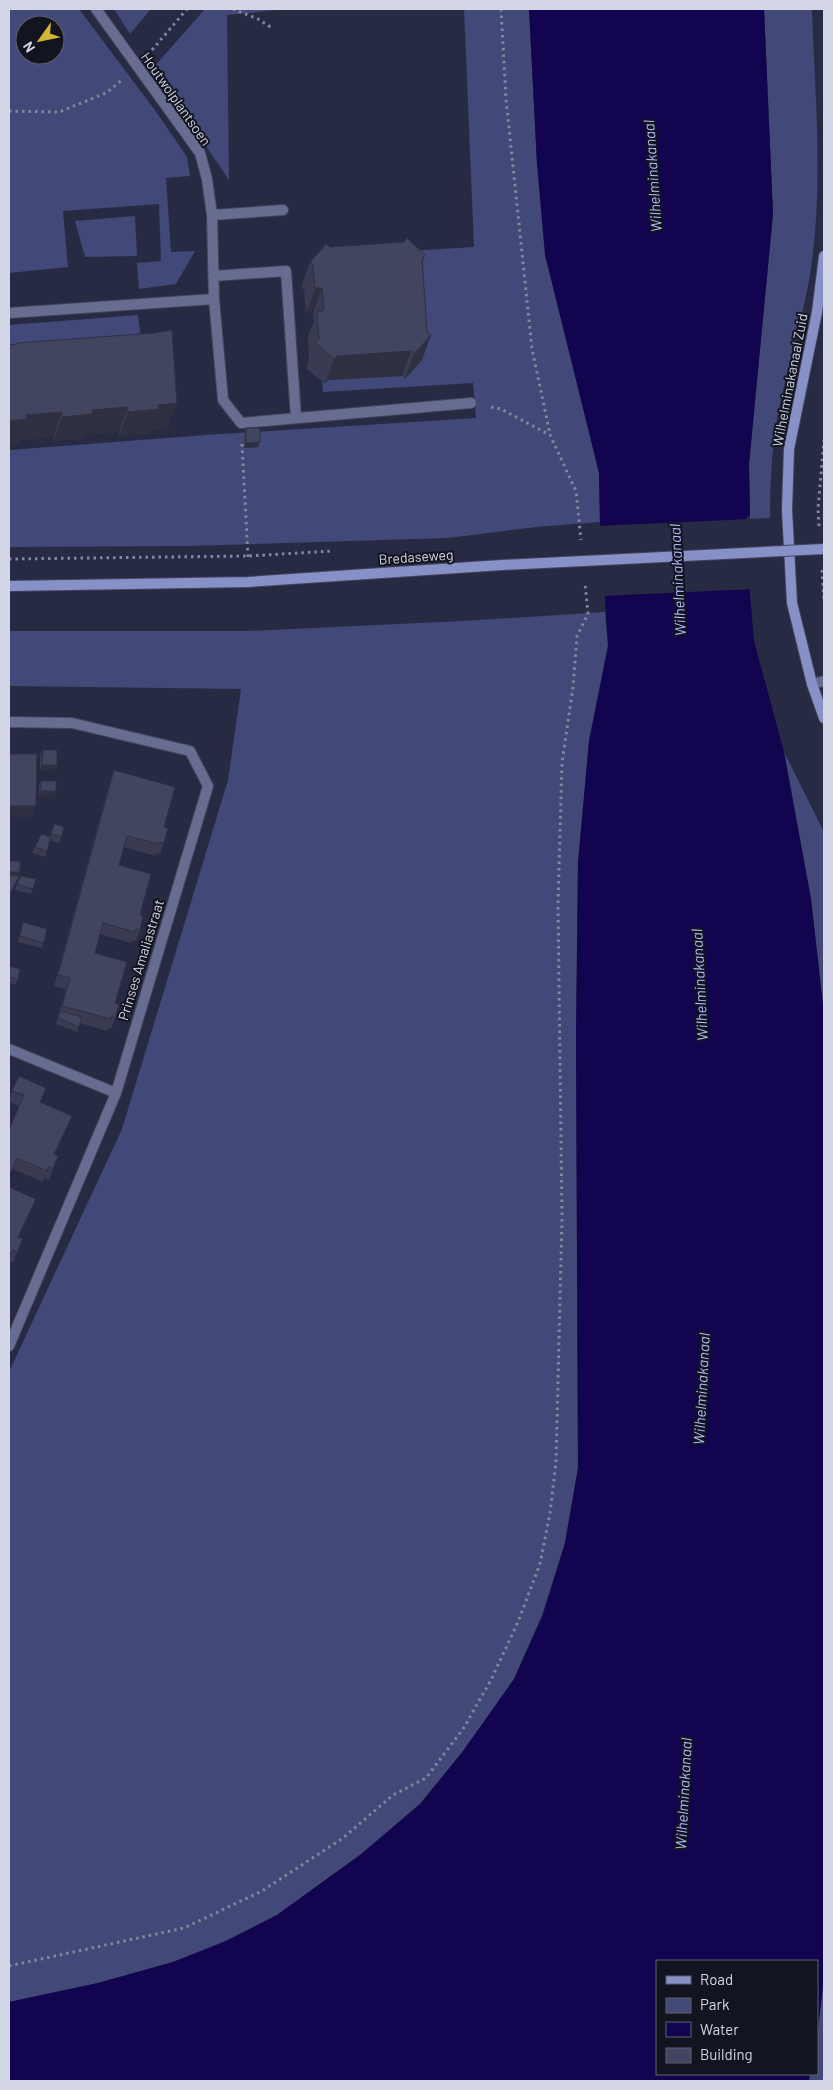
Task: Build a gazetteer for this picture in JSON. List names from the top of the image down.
{
  "streets": {
    "street": [
      "Houtwolplantsoen",
      "Wilhelminakanaal Zuid",
      "Bredaseweg",
      "Prinses Amaliastraat"
    ]
  },
  "water": ["Wilhelminakanaal"],
  "legend": [
    "Road",
    "Park",
    "Water",
    "Building"
  ],
  "north": "bottom left"
}
